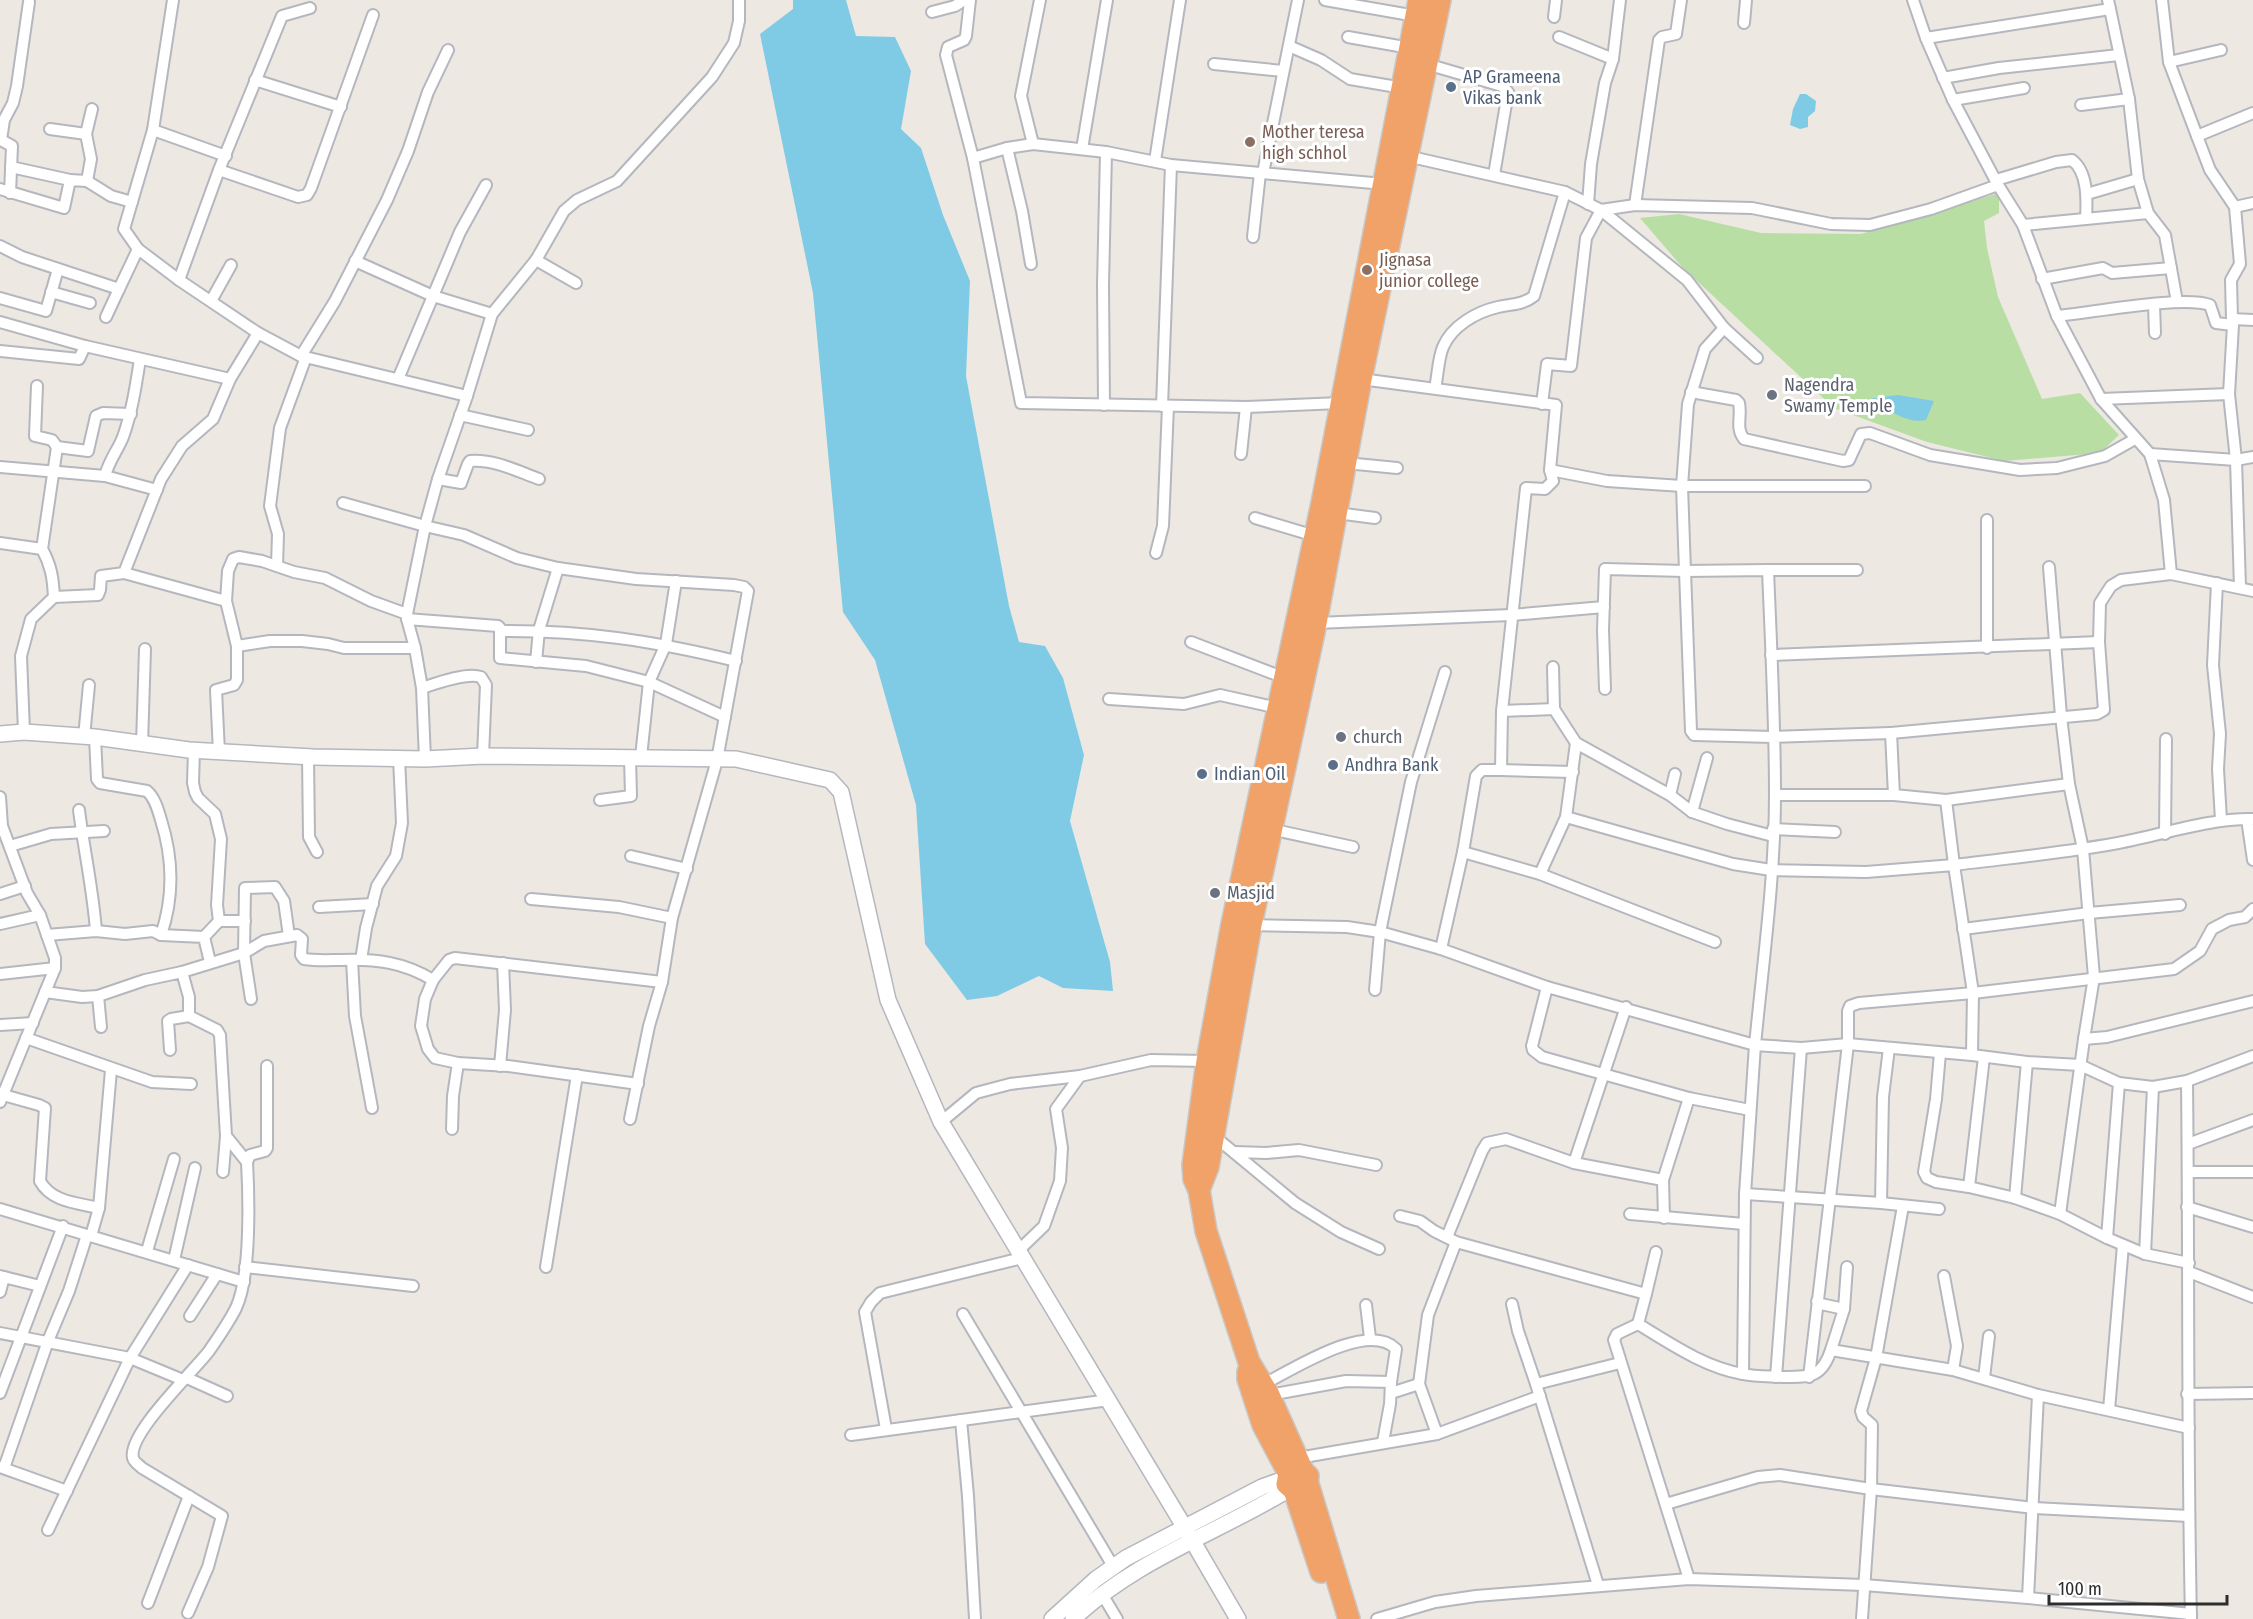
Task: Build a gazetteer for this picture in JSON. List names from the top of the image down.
{
  "places": [
    "AP Grameena Vikas bank",
    "Mother teresa high schhol",
    "Jignasa junior college",
    "Nagendra Swamy Temple",
    "church",
    "Andhra Bank",
    "Indian Oil",
    "Masjid"
  ],
  "scale_bar": "100 m"
}
